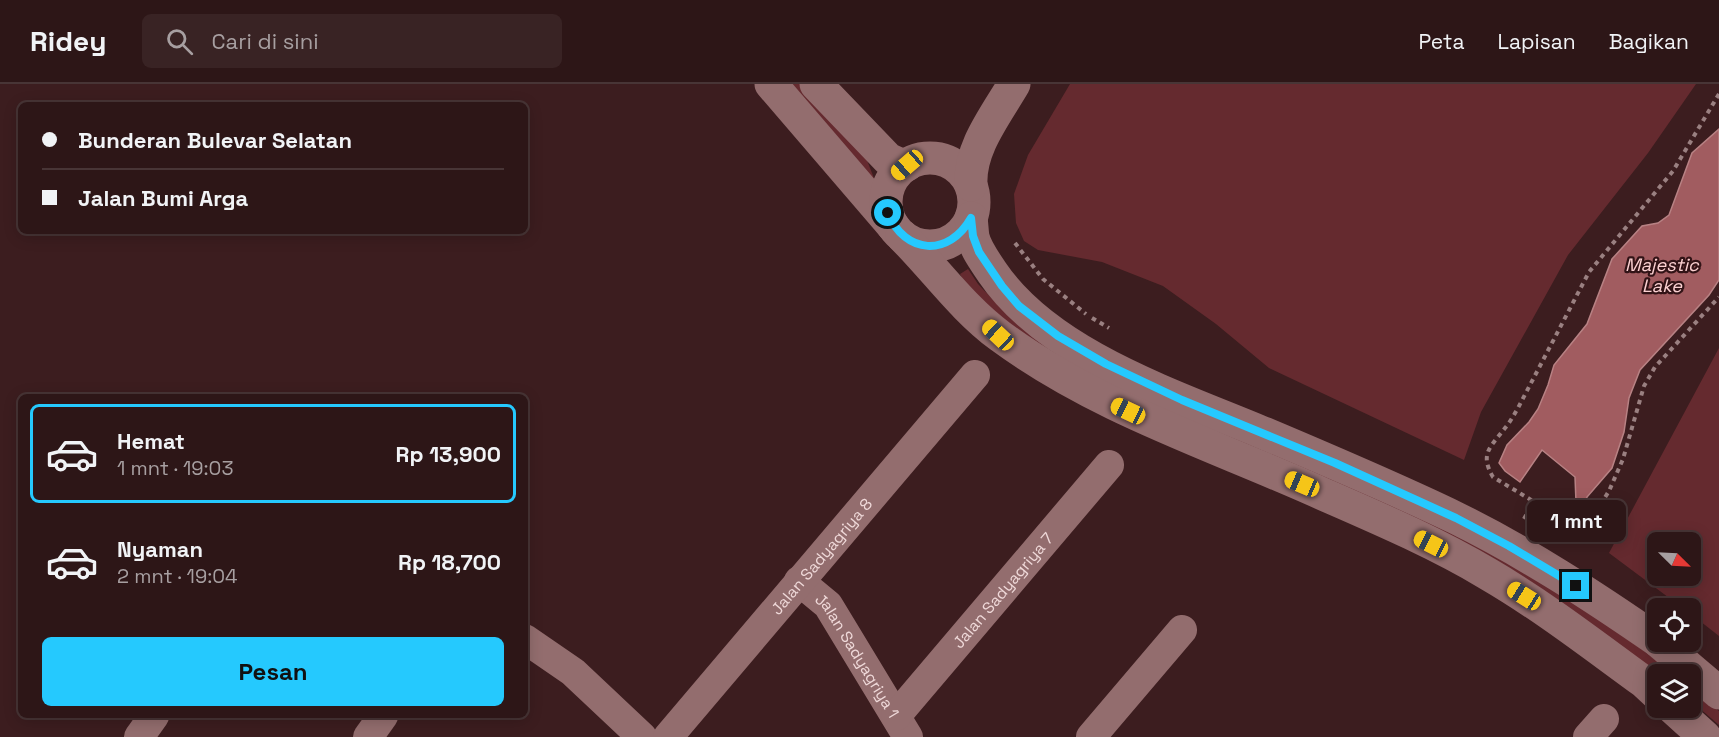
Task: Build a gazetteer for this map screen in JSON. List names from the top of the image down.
{
  "streets": {
    "street": ["Jalan Sadyagriya 8", "Jalan Sadyagriya 7", "Jalan Sadyagriya 1"]
  },
  "crossings": [
    ["Jalan Sadyagriya 8", "Jalan Sadyagriya 1"],
    ["Jalan Sadyagriya 7", "Jalan Sadyagriya 1"]
  ],
  "water": ["Majestic Lake"],
  "north": "bottom right",
  "page": {
    "header": "Ridey",
    "search": "Cari di sini",
    "nav": ["Peta", "Lapisan", "Bagikan"],
    "banner": ["Bunderan Bulevar Selatan", "Jalan Bumi Arga"],
    "list": [
      {
        "name": "Hemat",
        "note": "1 mnt · 19:03",
        "value": "Rp 13,900"
      },
      {
        "name": "Nyaman",
        "note": "2 mnt · 19:04",
        "value": "Rp 18,700"
      }
    ],
    "bubble": "1 mnt",
    "buttons": "Pesan"
  }
}
